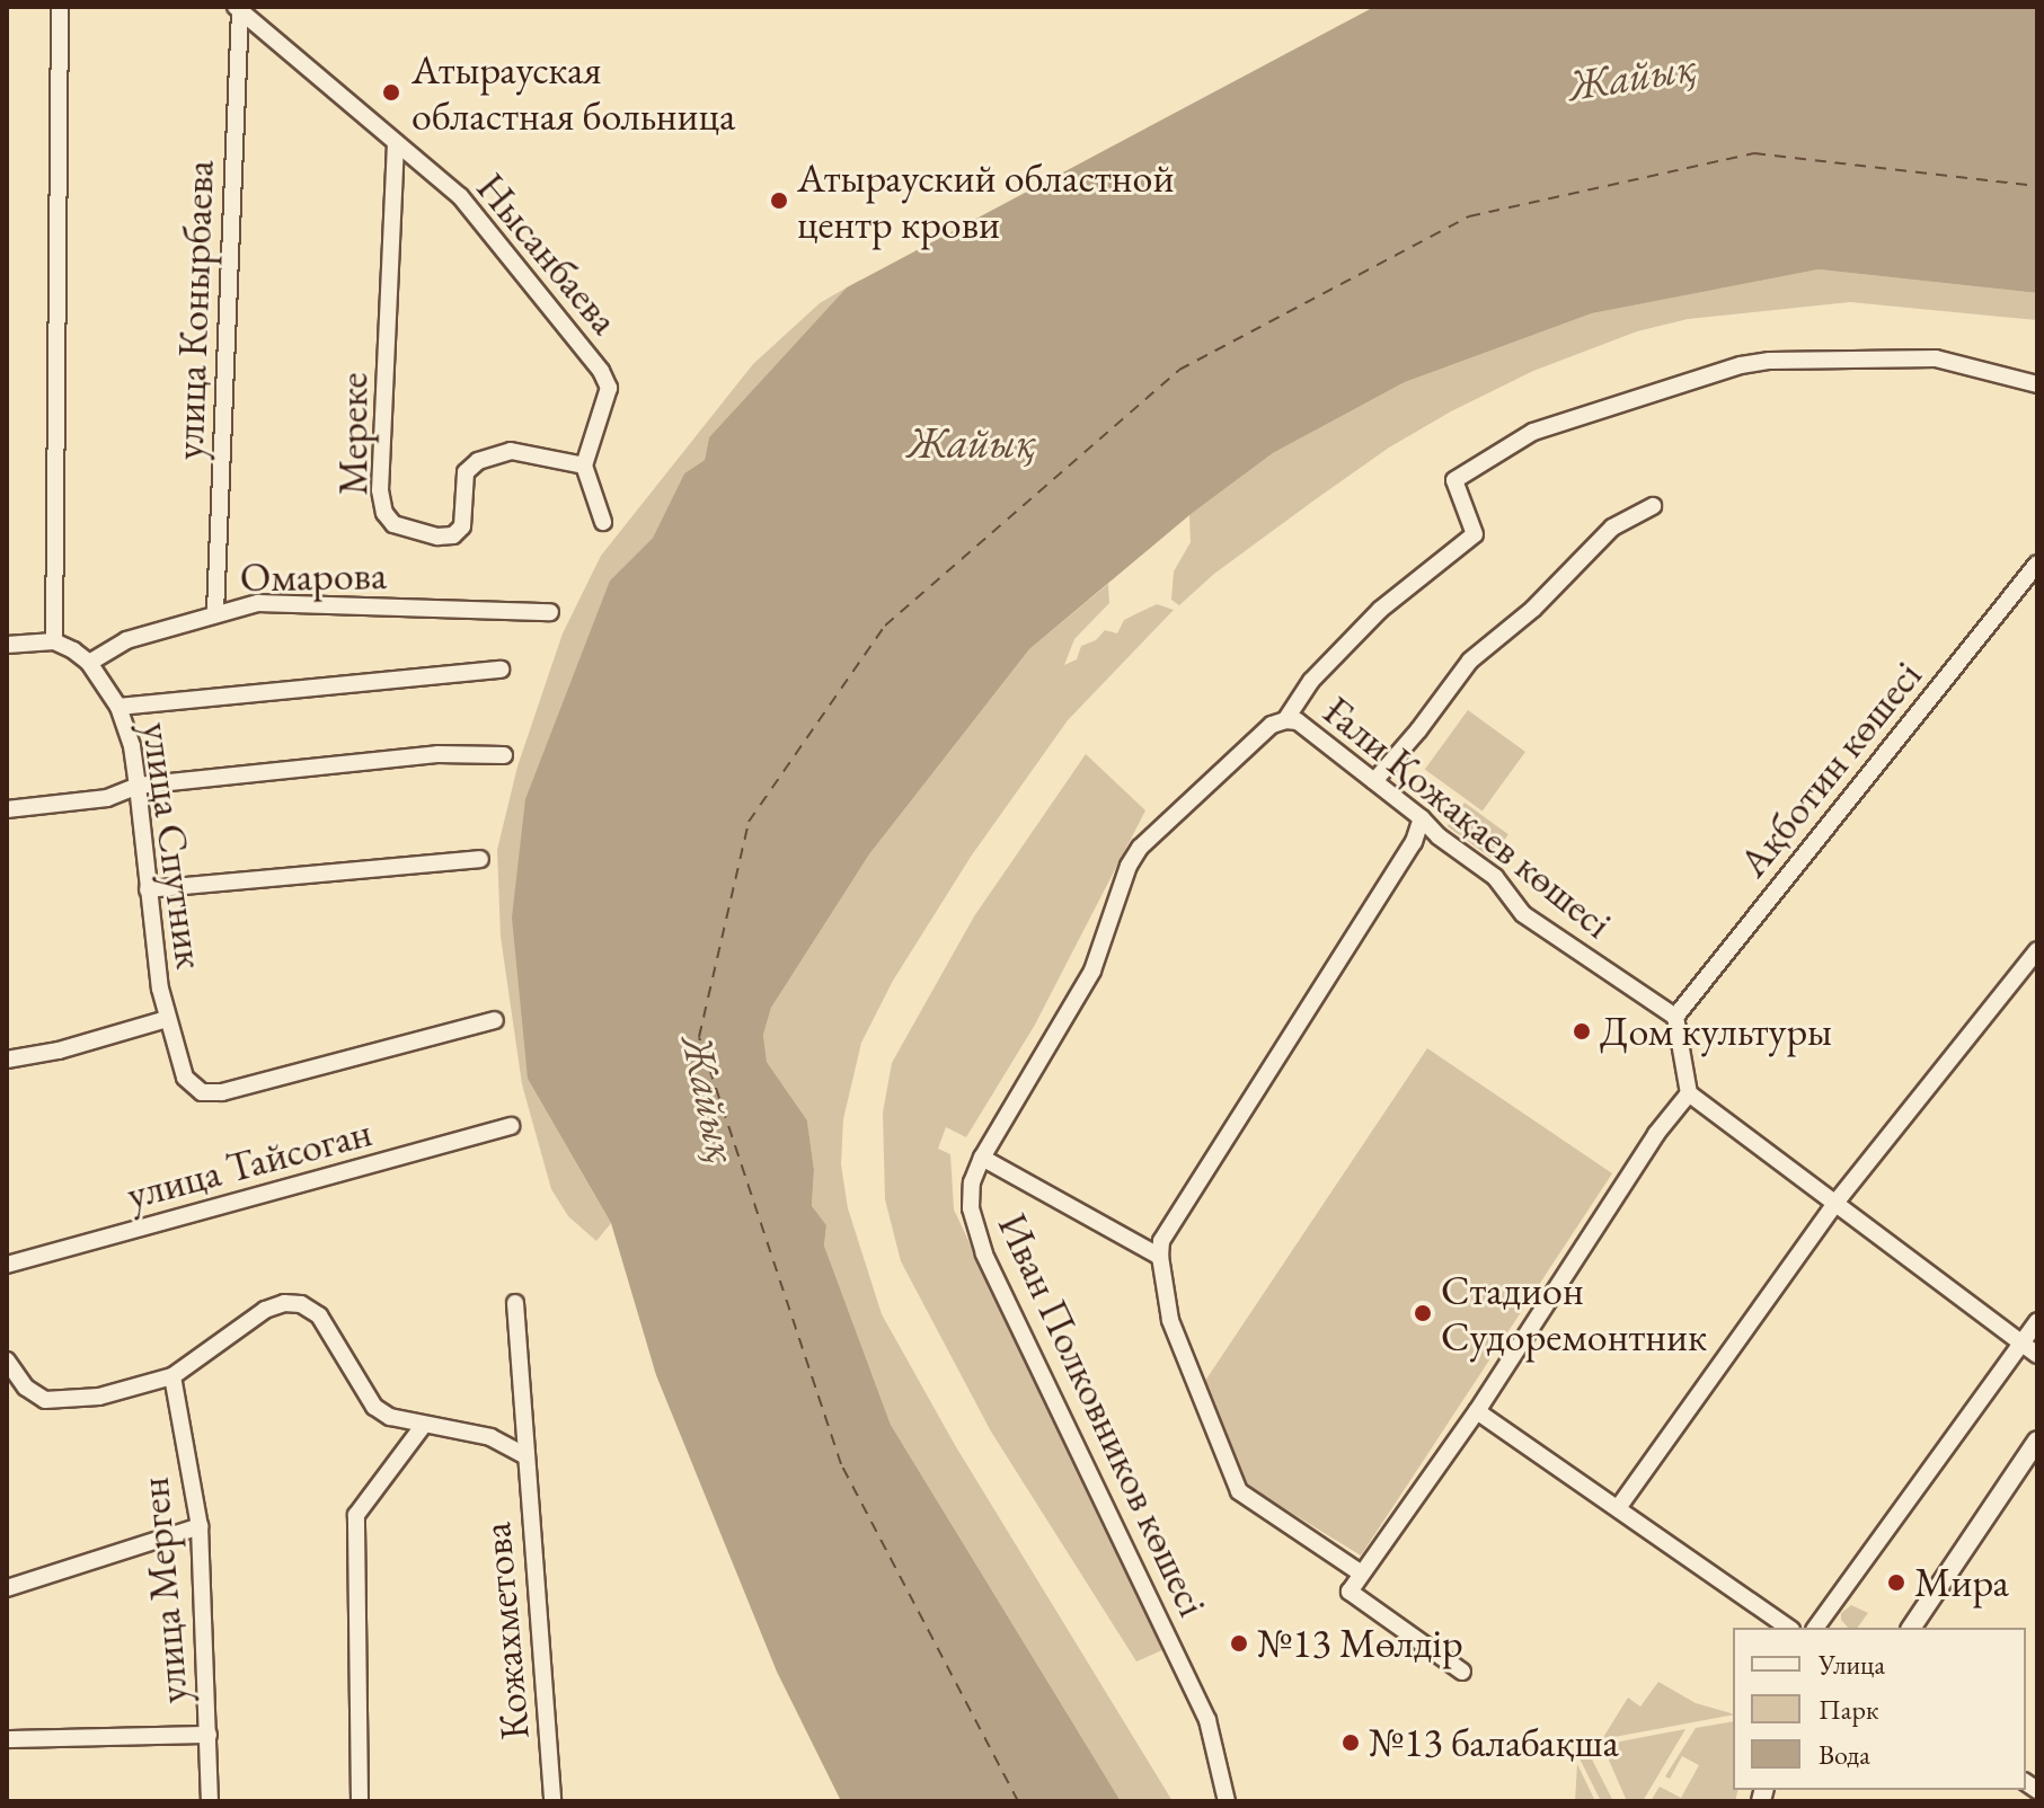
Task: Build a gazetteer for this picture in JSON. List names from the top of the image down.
{
  "streets": {
    "street": [
      "Нысанбаева",
      "улица Конырбаева",
      "Мереке",
      "Омарова",
      "Ақботин көшесі",
      "Ғали Қожақаев көшесі",
      "улица Спутник",
      "улица Тайсоган",
      "Иван Полковников көшесі",
      "улица Мерген",
      "Кожахметова"
    ]
  },
  "crossings": [
    ["Нысанбаева", "улица Конырбаева"],
    ["Нысанбаева", "Мереке"],
    ["улица Конырбаева", "Омарова"],
    ["Омарова", "улица Спутник"],
    ["Ақботин көшесі", "Ғали Қожақаев көшесі"],
    ["Ғали Қожақаев көшесі", "Иван Полковников көшесі"],
    ["улица Спутник", "улица Тайсоган"]
  ],
  "water": ["Жайық"],
  "places": [
    "Атырауская областная больница",
    "Атырауский областной центр крови",
    "Дом культуры",
    "Стадион Судоремонтник",
    "Мира",
    "№13 Мөлдiр",
    "№13 балабақша"
  ],
  "legend": ["Улица", "Парк", "Вода"]
}
